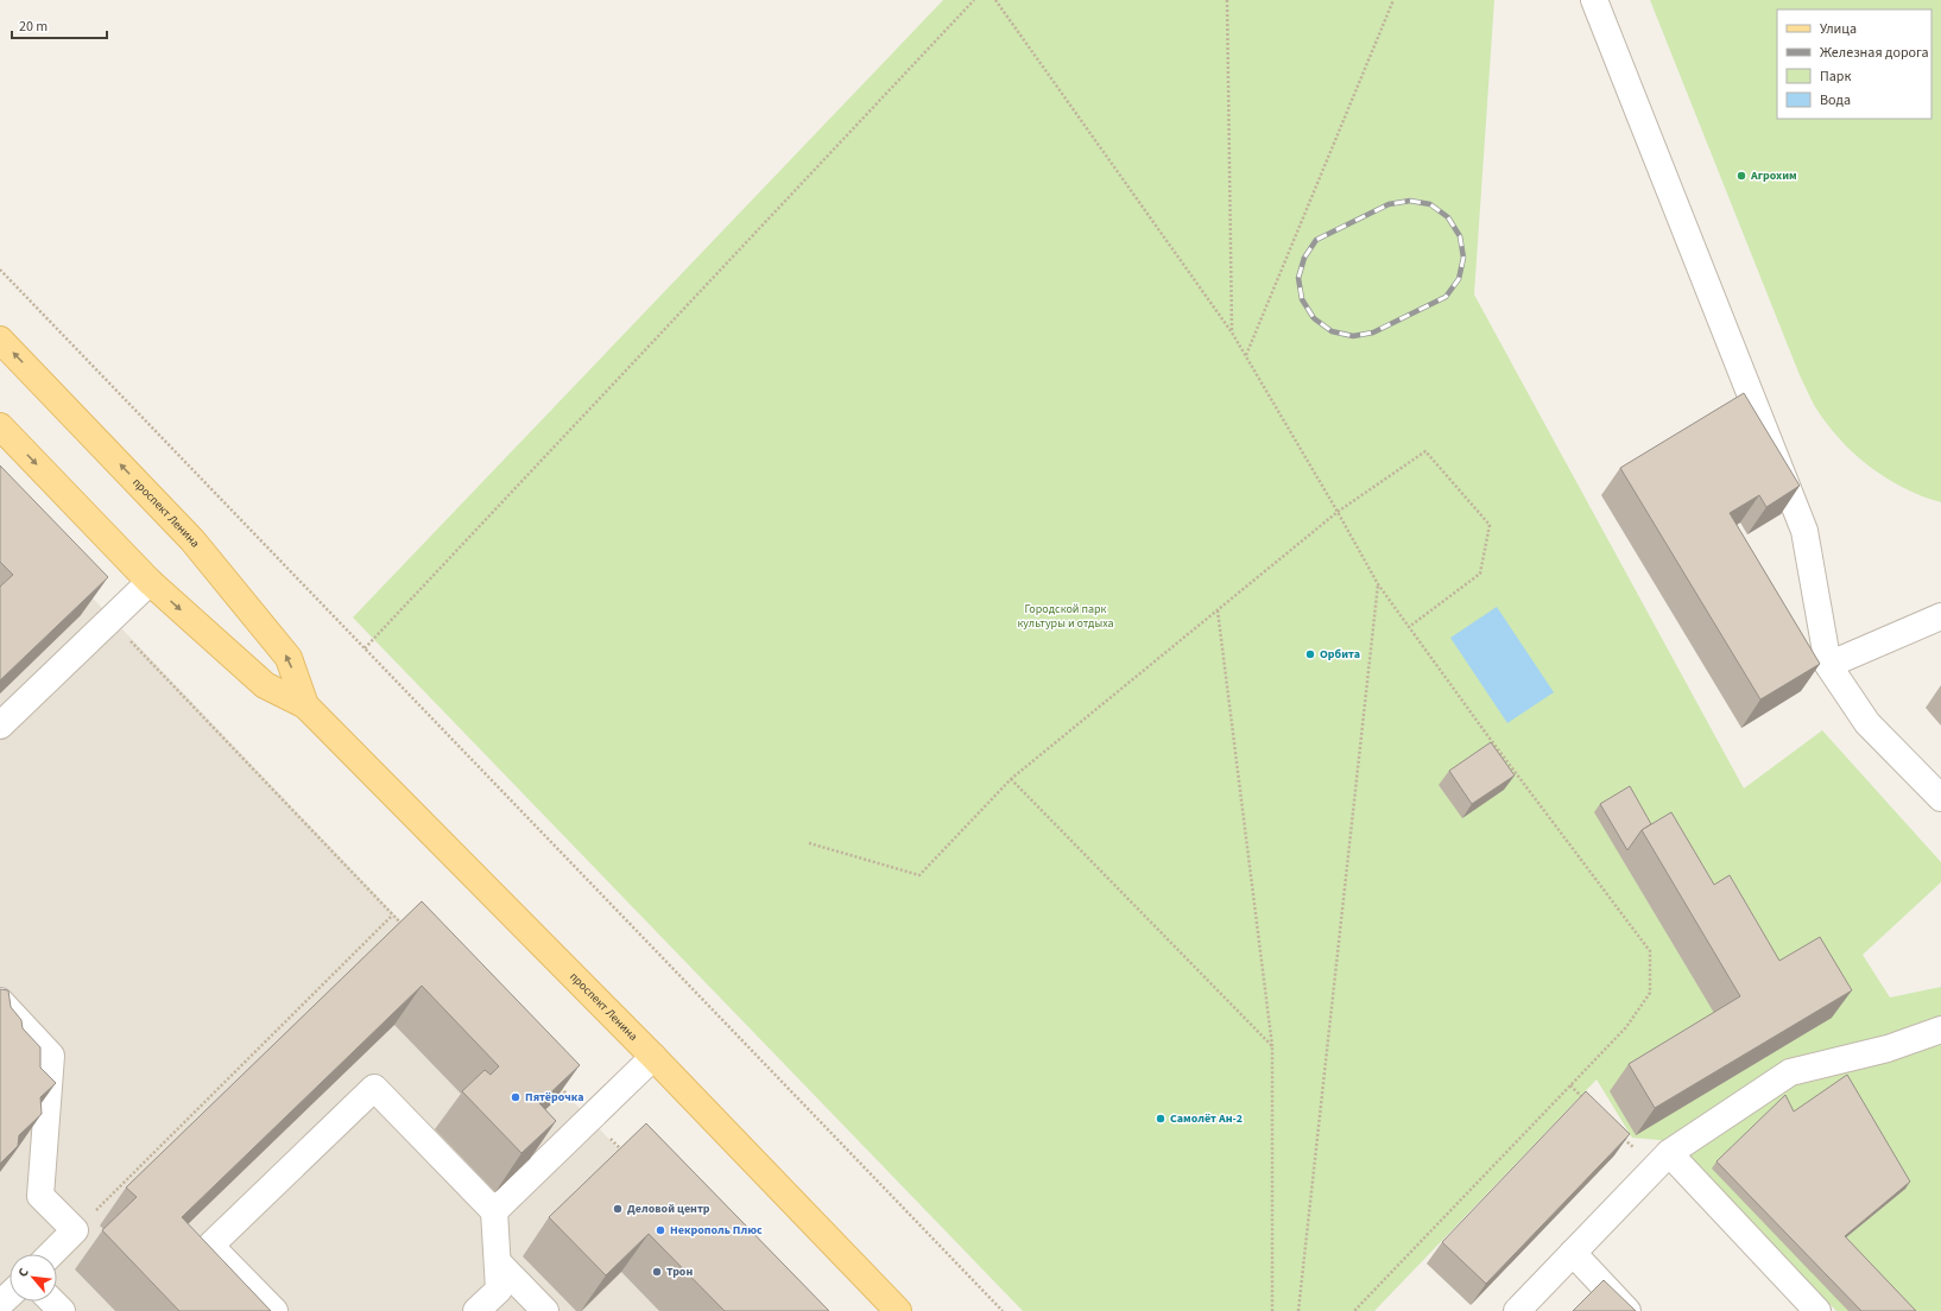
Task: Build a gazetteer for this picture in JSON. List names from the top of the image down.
{
  "streets": {
    "main road": ["проспект Ленина"]
  },
  "parks": ["Городской парк культуры и отдыха"],
  "places": [
    "Агрохим",
    "Орбита",
    "Пятёрочка",
    "Самолёт Ан-2",
    "Деловой центр",
    "Некрополь Плюс",
    "Трон"
  ],
  "legend": [
    "Улица",
    "Железная дорога",
    "Парк",
    "Вода"
  ],
  "scale_bar": "20 m",
  "north": "top left"
}
